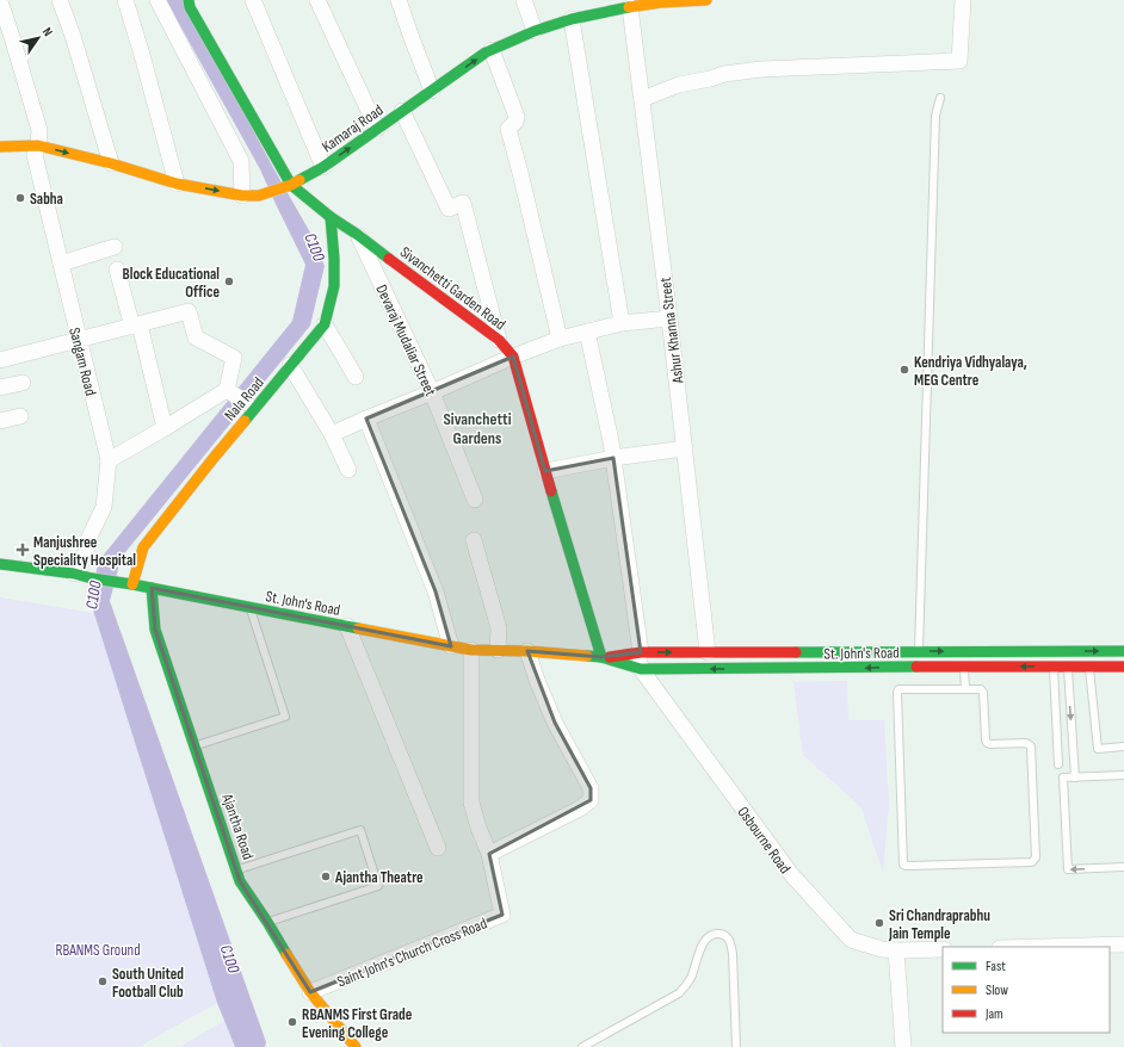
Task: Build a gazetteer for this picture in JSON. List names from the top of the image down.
{
  "streets": {
    "street": [
      "Kamaraj Road",
      "Sivanchetti Garden Road",
      "Ashur Khanna Street",
      "Devaraj Mudaliar Street",
      "Sangam Road",
      "Nala Road",
      "St. John's Road",
      "Ajantha Road",
      "Osbourne Road",
      "Saint John's Church Cross Road"
    ]
  },
  "crossings": [
    ["Kamaraj Road", "Sivanchetti Garden Road"],
    ["Kamaraj Road", "Ashur Khanna Street"],
    ["Kamaraj Road", "Sangam Road"],
    ["Sivanchetti Garden Road", "Devaraj Mudaliar Street"],
    ["Sivanchetti Garden Road", "Nala Road"],
    ["Sivanchetti Garden Road", "St. John's Road"],
    ["Ashur Khanna Street", "St. John's Road"],
    ["Sangam Road", "St. John's Road"],
    ["Nala Road", "St. John's Road"],
    ["St. John's Road", "Ajantha Road"],
    ["St. John's Road", "Osbourne Road"],
    ["St. John's Road", "Saint John's Church Cross Road"],
    ["Ajantha Road", "Saint John's Church Cross Road"]
  ],
  "districts": ["Sivanchetti Gardens"],
  "water": ["C100"],
  "parks": ["RBANMS Ground"],
  "places": {
    "other": [
      "Sabha",
      "Block Educational Office",
      "Kendriya Vidhyalaya, MEG Centre",
      "Ajantha Theatre",
      "Sri Chandraprabhu Jain Temple",
      "South United Football Club",
      "RBANMS First Grade Evening College"
    ],
    "health": ["Manjushree Speciality Hospital"]
  },
  "legend": ["Fast", "Slow", "Jam"],
  "north": "top right"
}
